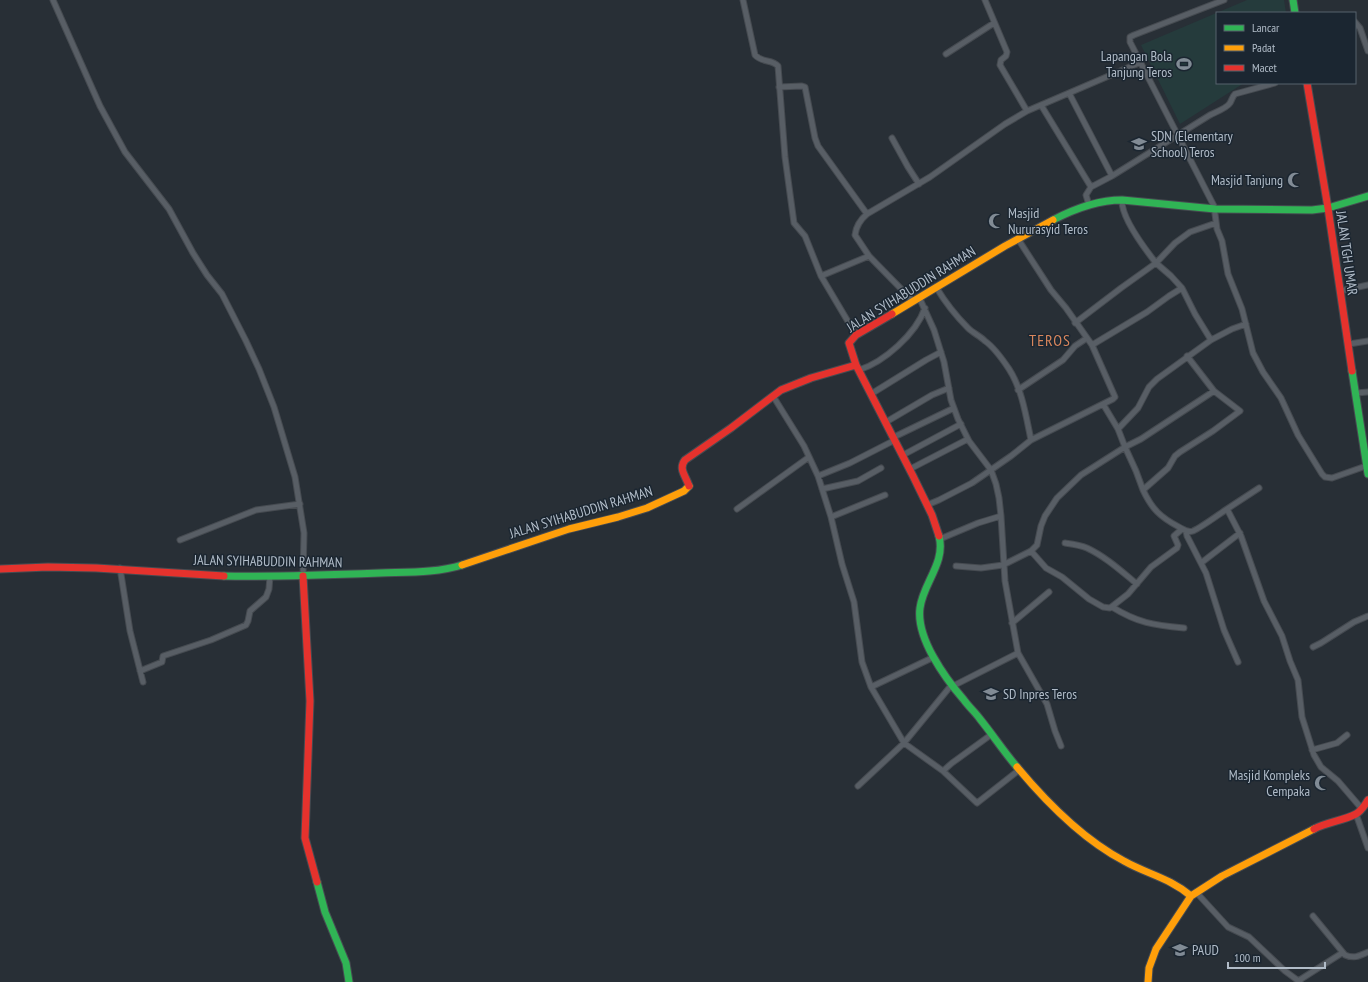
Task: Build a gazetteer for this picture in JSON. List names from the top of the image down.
{
  "streets": {
    "street": ["JALAN TGH UMAR", "JALAN SYIHABUDDIN RAHMAN"]
  },
  "crossings": [
    ["JALAN TGH UMAR", "JALAN SYIHABUDDIN RAHMAN"]
  ],
  "districts": ["TEROS"],
  "places": {
    "sports": ["Lapangan Bola Tanjung Teros"],
    "school or university": ["SDN (Elementary School) Teros", "SD Inpres Teros", "PAUD"],
    "mosque": ["Masjid Tanjung", "Masjid Nururasyid Teros", "Masjid Kompleks Cempaka"]
  },
  "legend": ["Lancar", "Padat", "Macet"],
  "scale_bar": "100 m"
}
